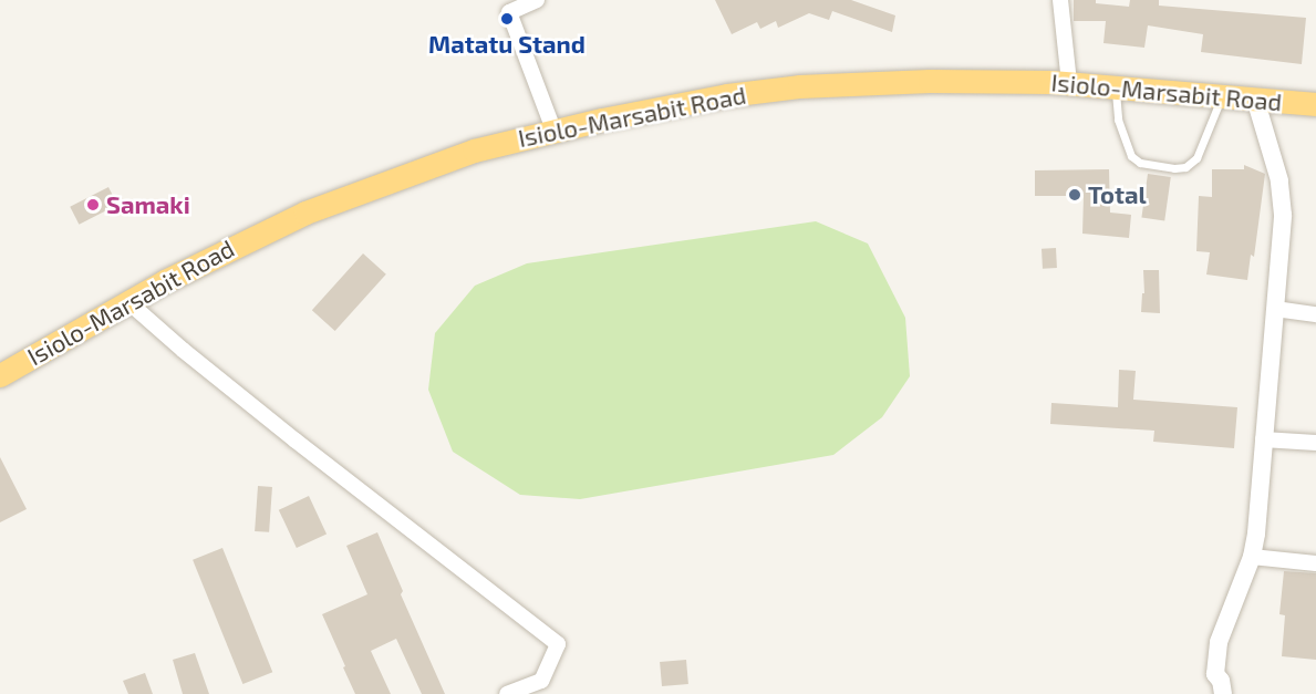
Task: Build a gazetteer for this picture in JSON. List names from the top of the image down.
{
  "streets": {
    "highway": ["Isiolo-Marsabit Road"]
  },
  "places": ["Matatu Stand", "Total", "Samaki"]
}
